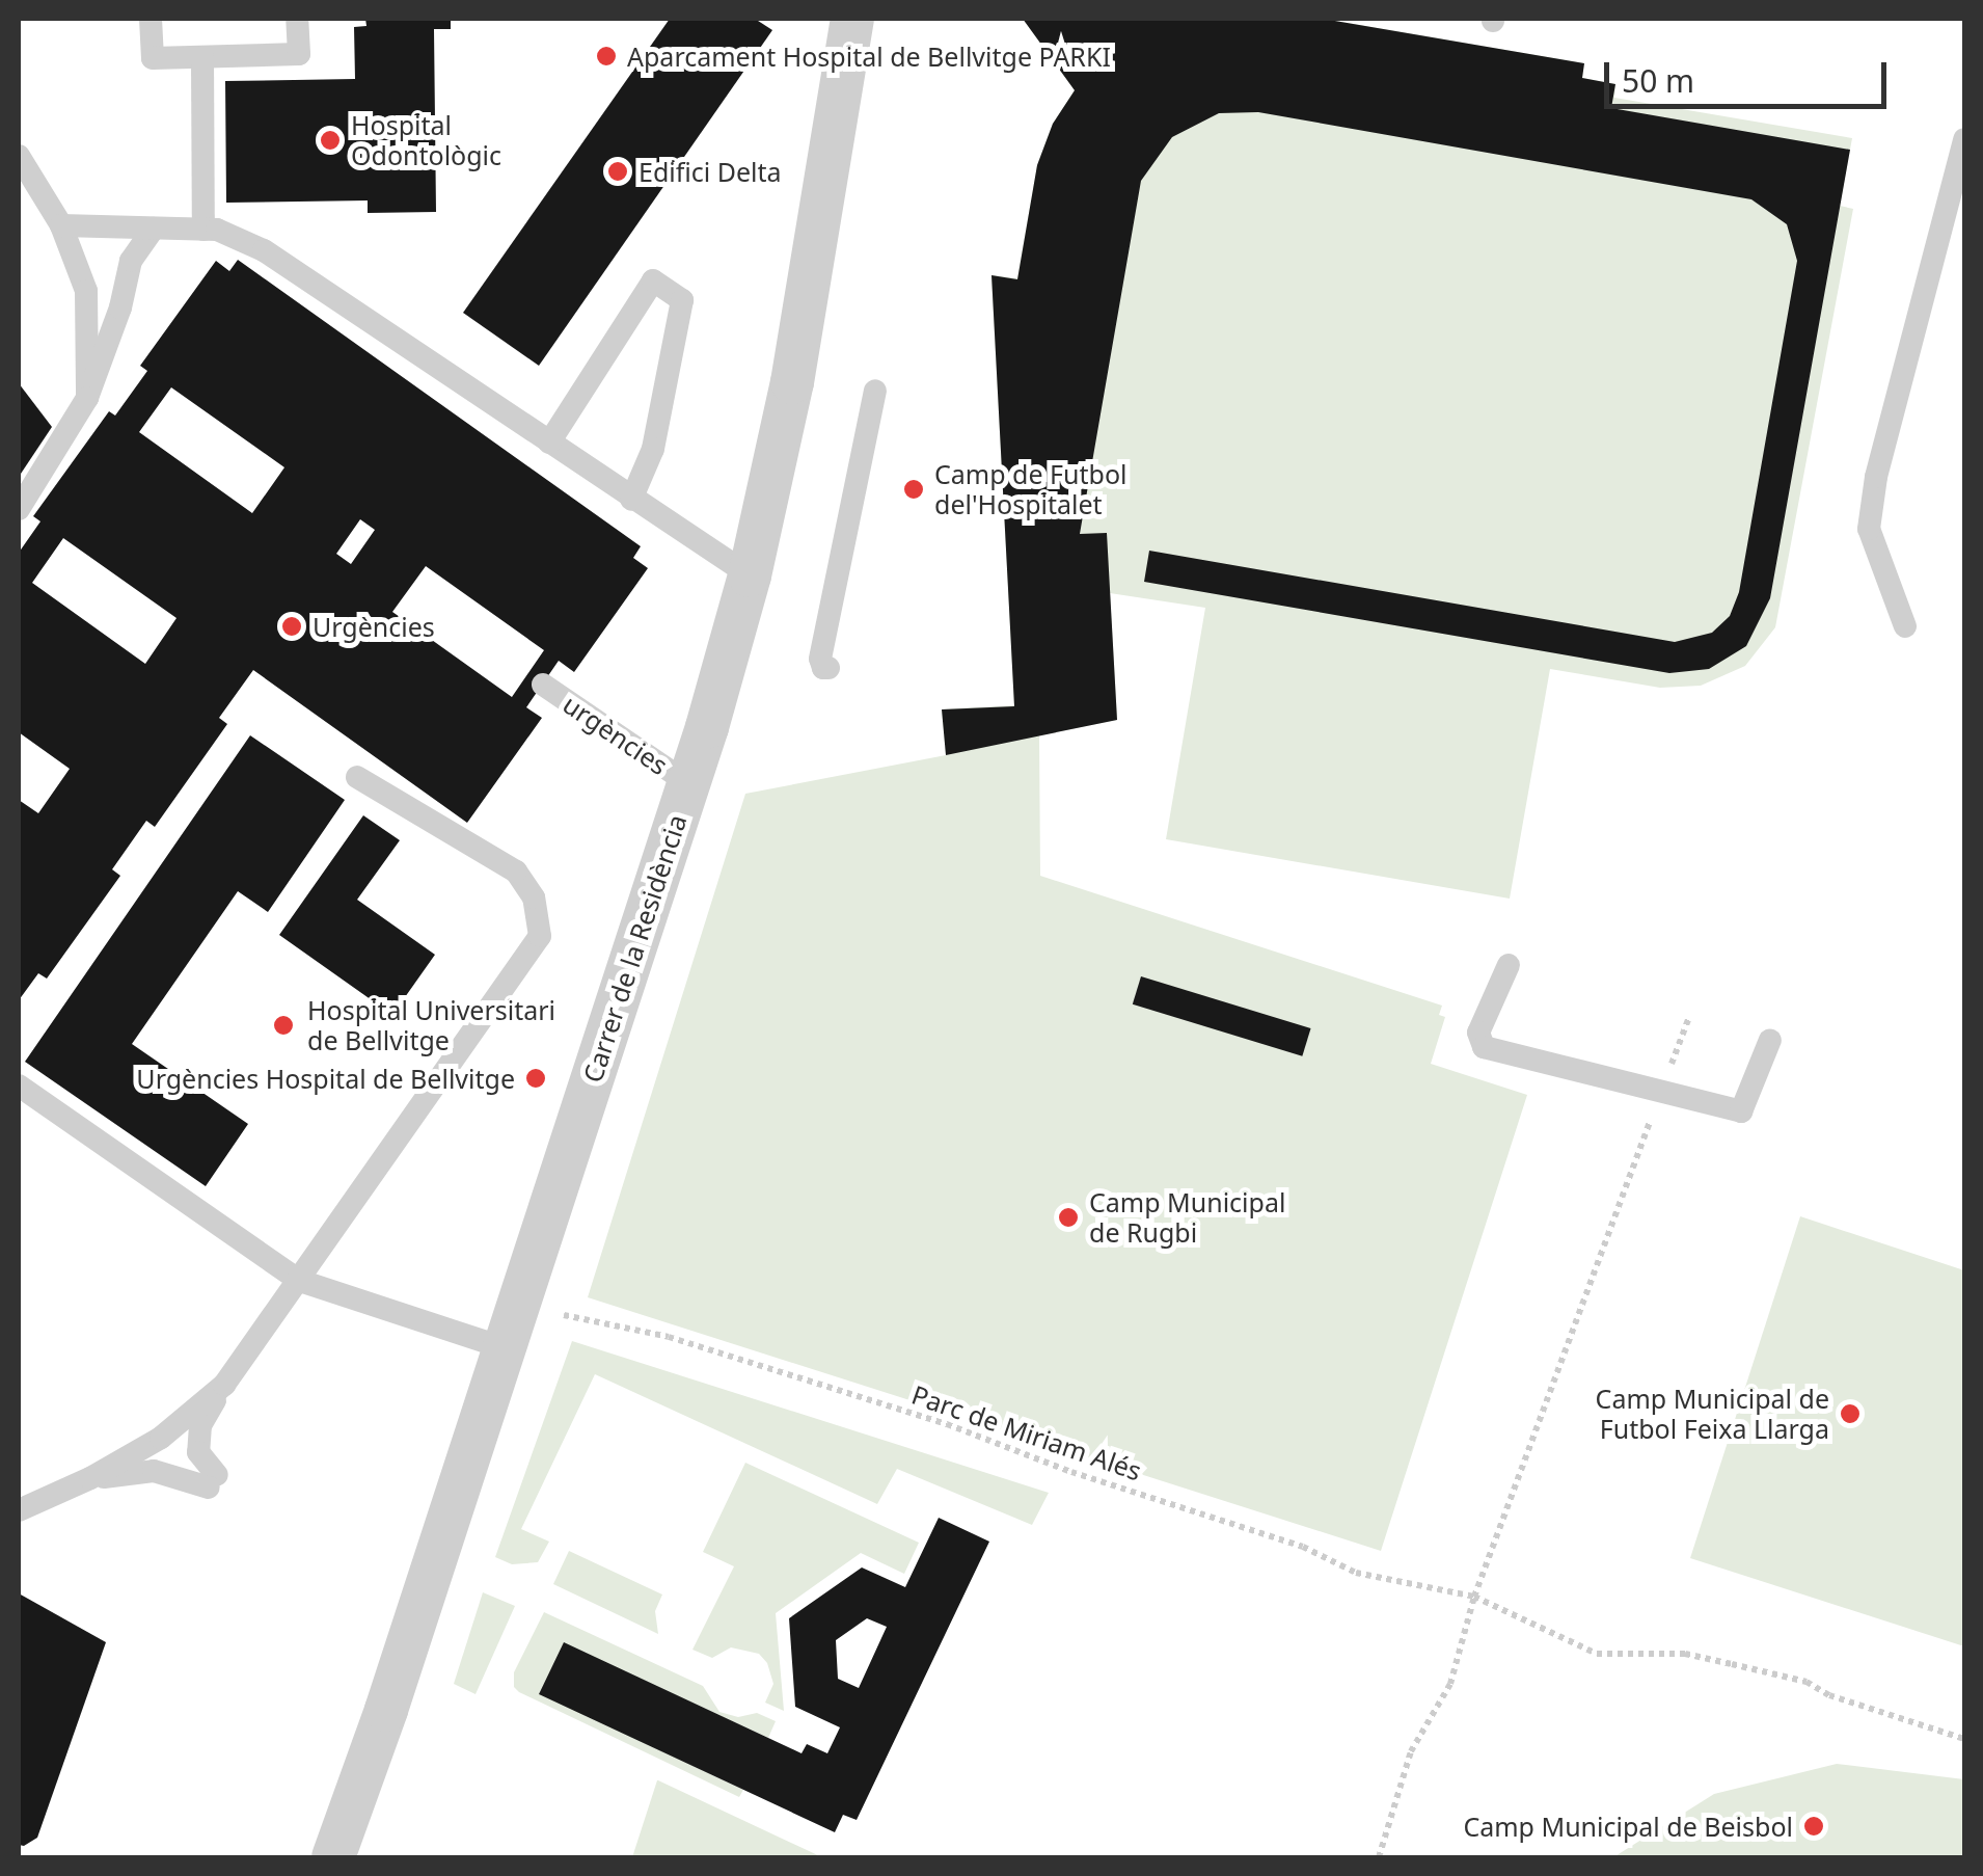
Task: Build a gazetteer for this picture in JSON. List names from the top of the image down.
{
  "streets": {
    "street": ["Carrer de la Residència"],
    "lane": ["urgències"],
    "path": ["Parc de Miriam Alés"]
  },
  "crossings": [
    ["urgències", "Carrer de la Residència"]
  ],
  "places": [
    "Aparcament Hospital de Bellvitge PARKI",
    "Hospital Odontològic",
    "Edifici Delta",
    "Camp de Futbol del'Hospitalet",
    "Urgències",
    "Hospital Universitari de Bellvitge",
    "Urgències Hospital de Bellvitge",
    "Camp Municipal de Rugbi",
    "Camp Municipal de Futbol Feixa Llarga",
    "Camp Municipal de Beisbol"
  ],
  "scale_bar": "50 m"
}
